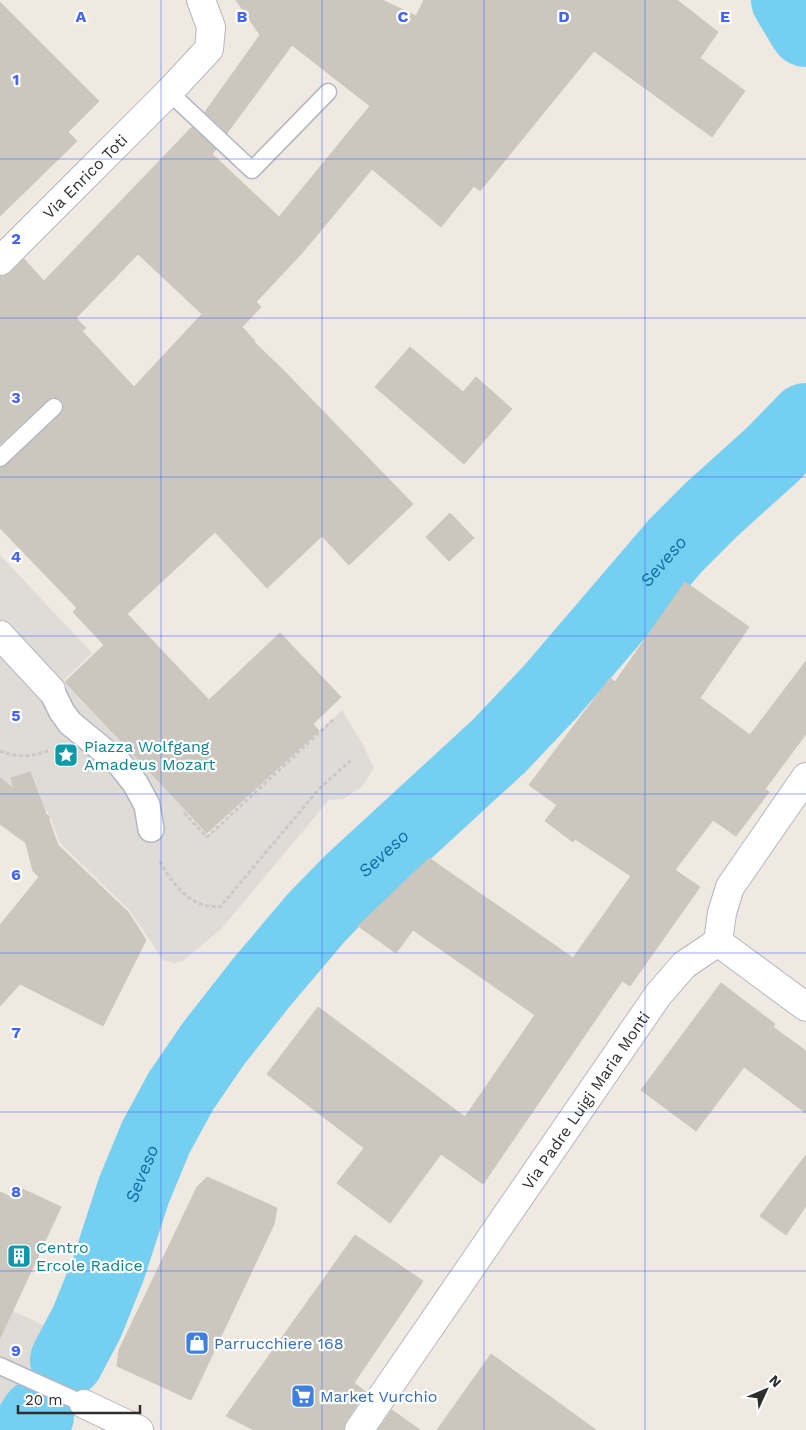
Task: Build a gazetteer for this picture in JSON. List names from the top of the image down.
{
  "streets": {
    "street": ["Via Enrico Toti", "Via Padre Luigi Maria Monti"]
  },
  "water": ["Seveso"],
  "places": {
    "place": ["Piazza Wolfgang Amadeus Mozart"],
    "building": ["Centro Ercole Radice"],
    "shop": ["Parrucchiere 168"],
    "supermarket": ["Market Vurchio"]
  },
  "scale_bar": "20 m",
  "north": "top right",
  "grid": {
    "columns": [
      "A",
      "B",
      "C",
      "D",
      "E"
    ],
    "rows": [
      "1",
      "2",
      "3",
      "4",
      "5",
      "6",
      "7",
      "8",
      "9"
    ]
  }
}
